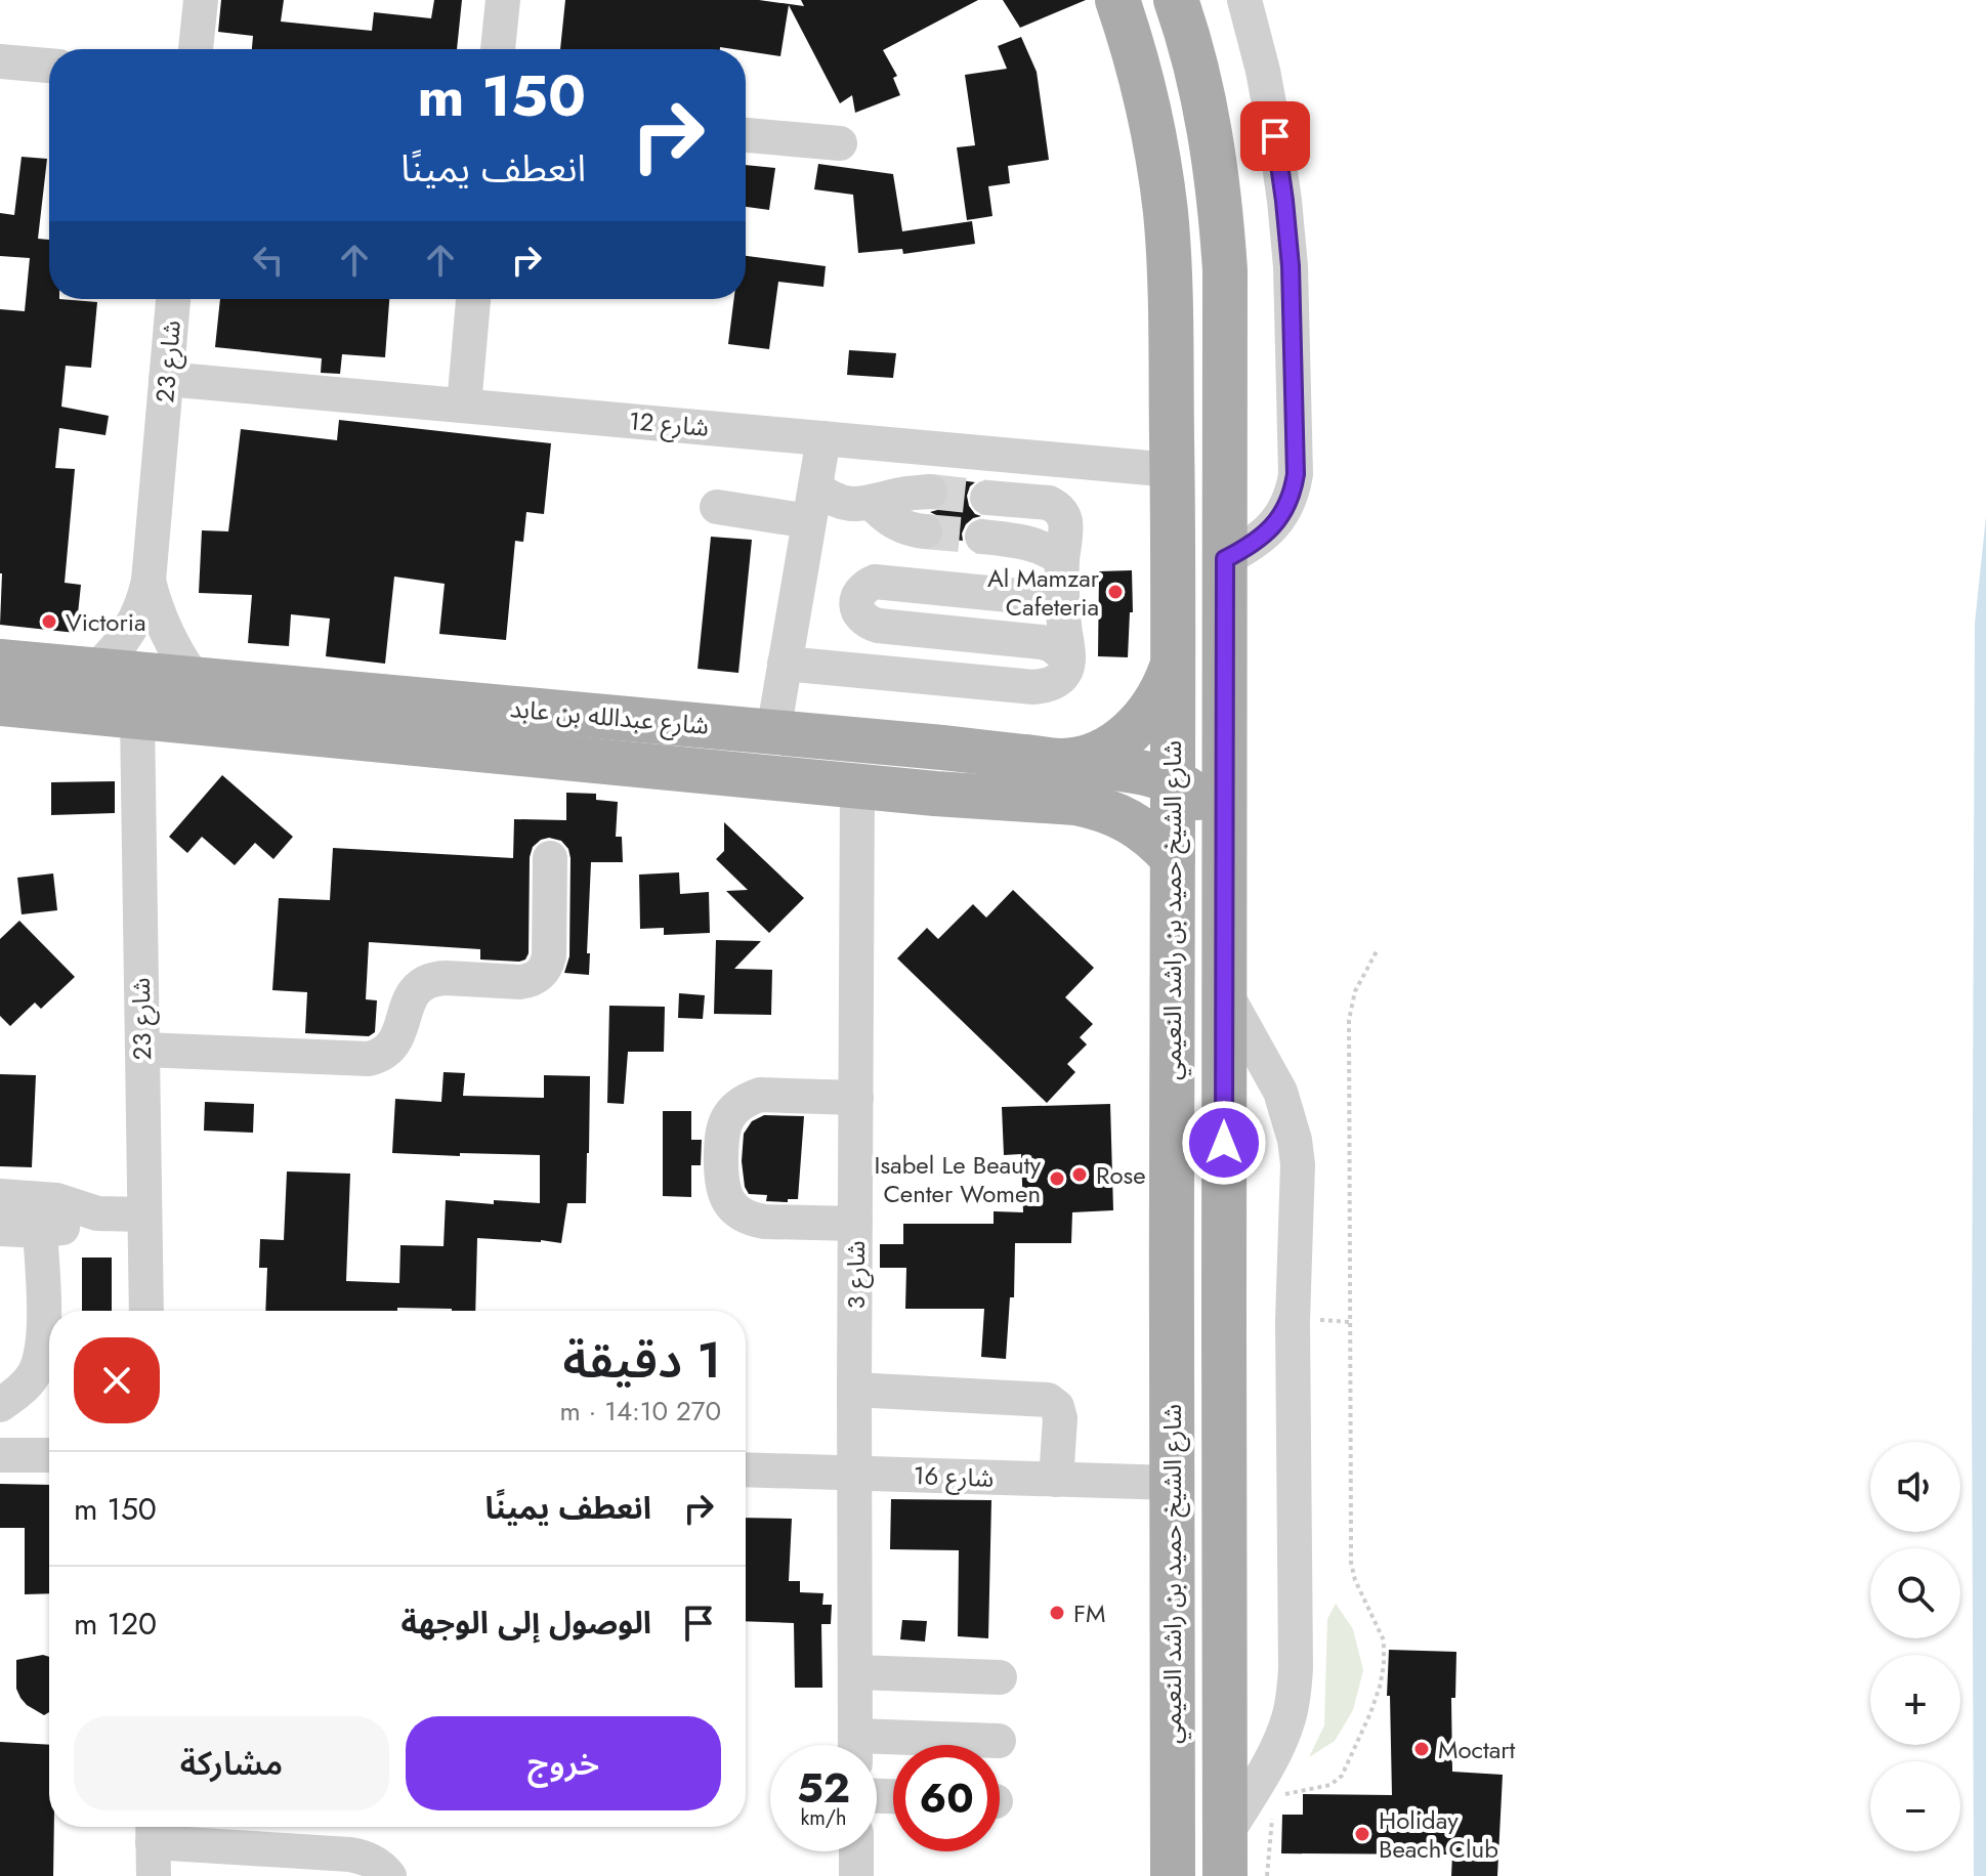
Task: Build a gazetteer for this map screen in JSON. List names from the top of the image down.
{
  "streets": {
    "main road": ["شارع عبدالله بن عابد", "شارع الشيخ حميد بن راشد النعيمي"],
    "street": [
      "شارع 23",
      "شارع 12",
      "شارع 3",
      "شارع 16"
    ]
  },
  "crossings": [
    ["شارع 23", "شارع 12"],
    ["شارع 23", "شارع عبدالله بن عابد"],
    ["شارع 12", "شارع الشيخ حميد بن راشد النعيمي"],
    ["شارع عبدالله بن عابد", "شارع الشيخ حميد بن راشد النعيمي"],
    ["شارع عبدالله بن عابد", "شارع 3"],
    ["شارع الشيخ حميد بن راشد النعيمي", "شارع 16"],
    ["شارع 3", "شارع 16"]
  ],
  "places": [
    "Al Mamzar Cafeteria",
    "Victoria",
    "Rose",
    "Isabel Le Beauty Center Women",
    "FM",
    "Moctart",
    "Holiday Beach Club"
  ],
  "page": {
    "turn": ["150 m", "انعطف يمينًا"],
    "heading": ["1 دقيقة", "270 m · 14:10"],
    "map_buttons": ["+", "−"],
    "list": [
      {
        "name": "انعطف يمينًا",
        "value": "150 m"
      },
      {
        "name": "الوصول إلى الوجهة",
        "value": "120 m"
      }
    ],
    "buttons": ["خروج", "مشاركة"],
    "speed": "52 km/h",
    "limit": "60"
  }
}
